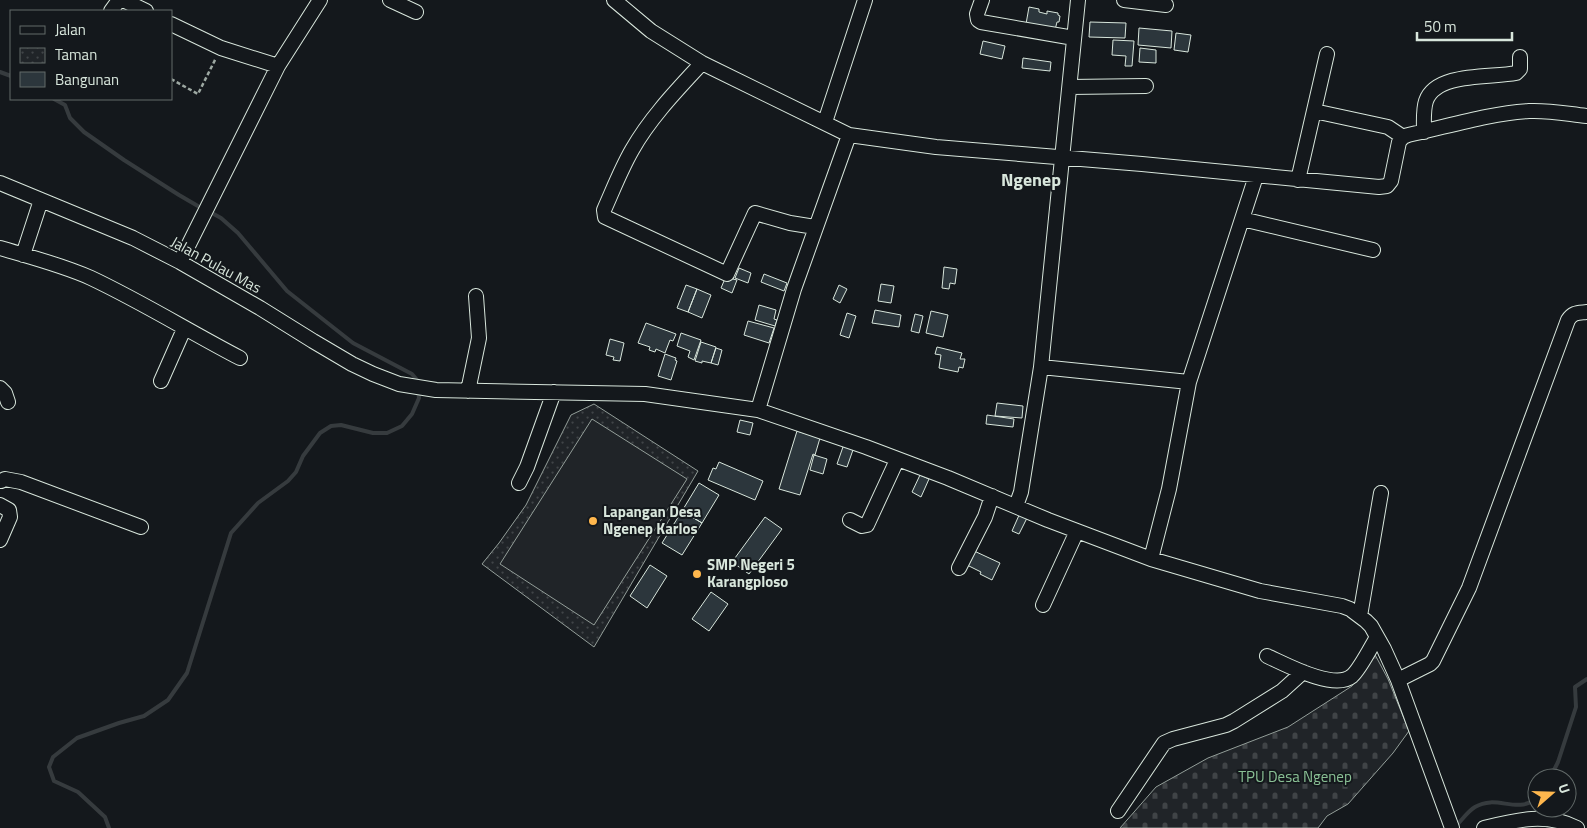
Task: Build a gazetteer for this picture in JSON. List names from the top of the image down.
{
  "streets": {
    "street": ["Jalan Pulau Mas"]
  },
  "districts": ["Ngenep"],
  "parks": ["TPU Desa Ngenep"],
  "places": ["Lapangan Desa Ngenep Karlos", "SMP Negeri 5 Karangploso"],
  "legend": ["Jalan", "Taman", "Bangunan"],
  "scale_bar": "50 m",
  "north": "right"
}
